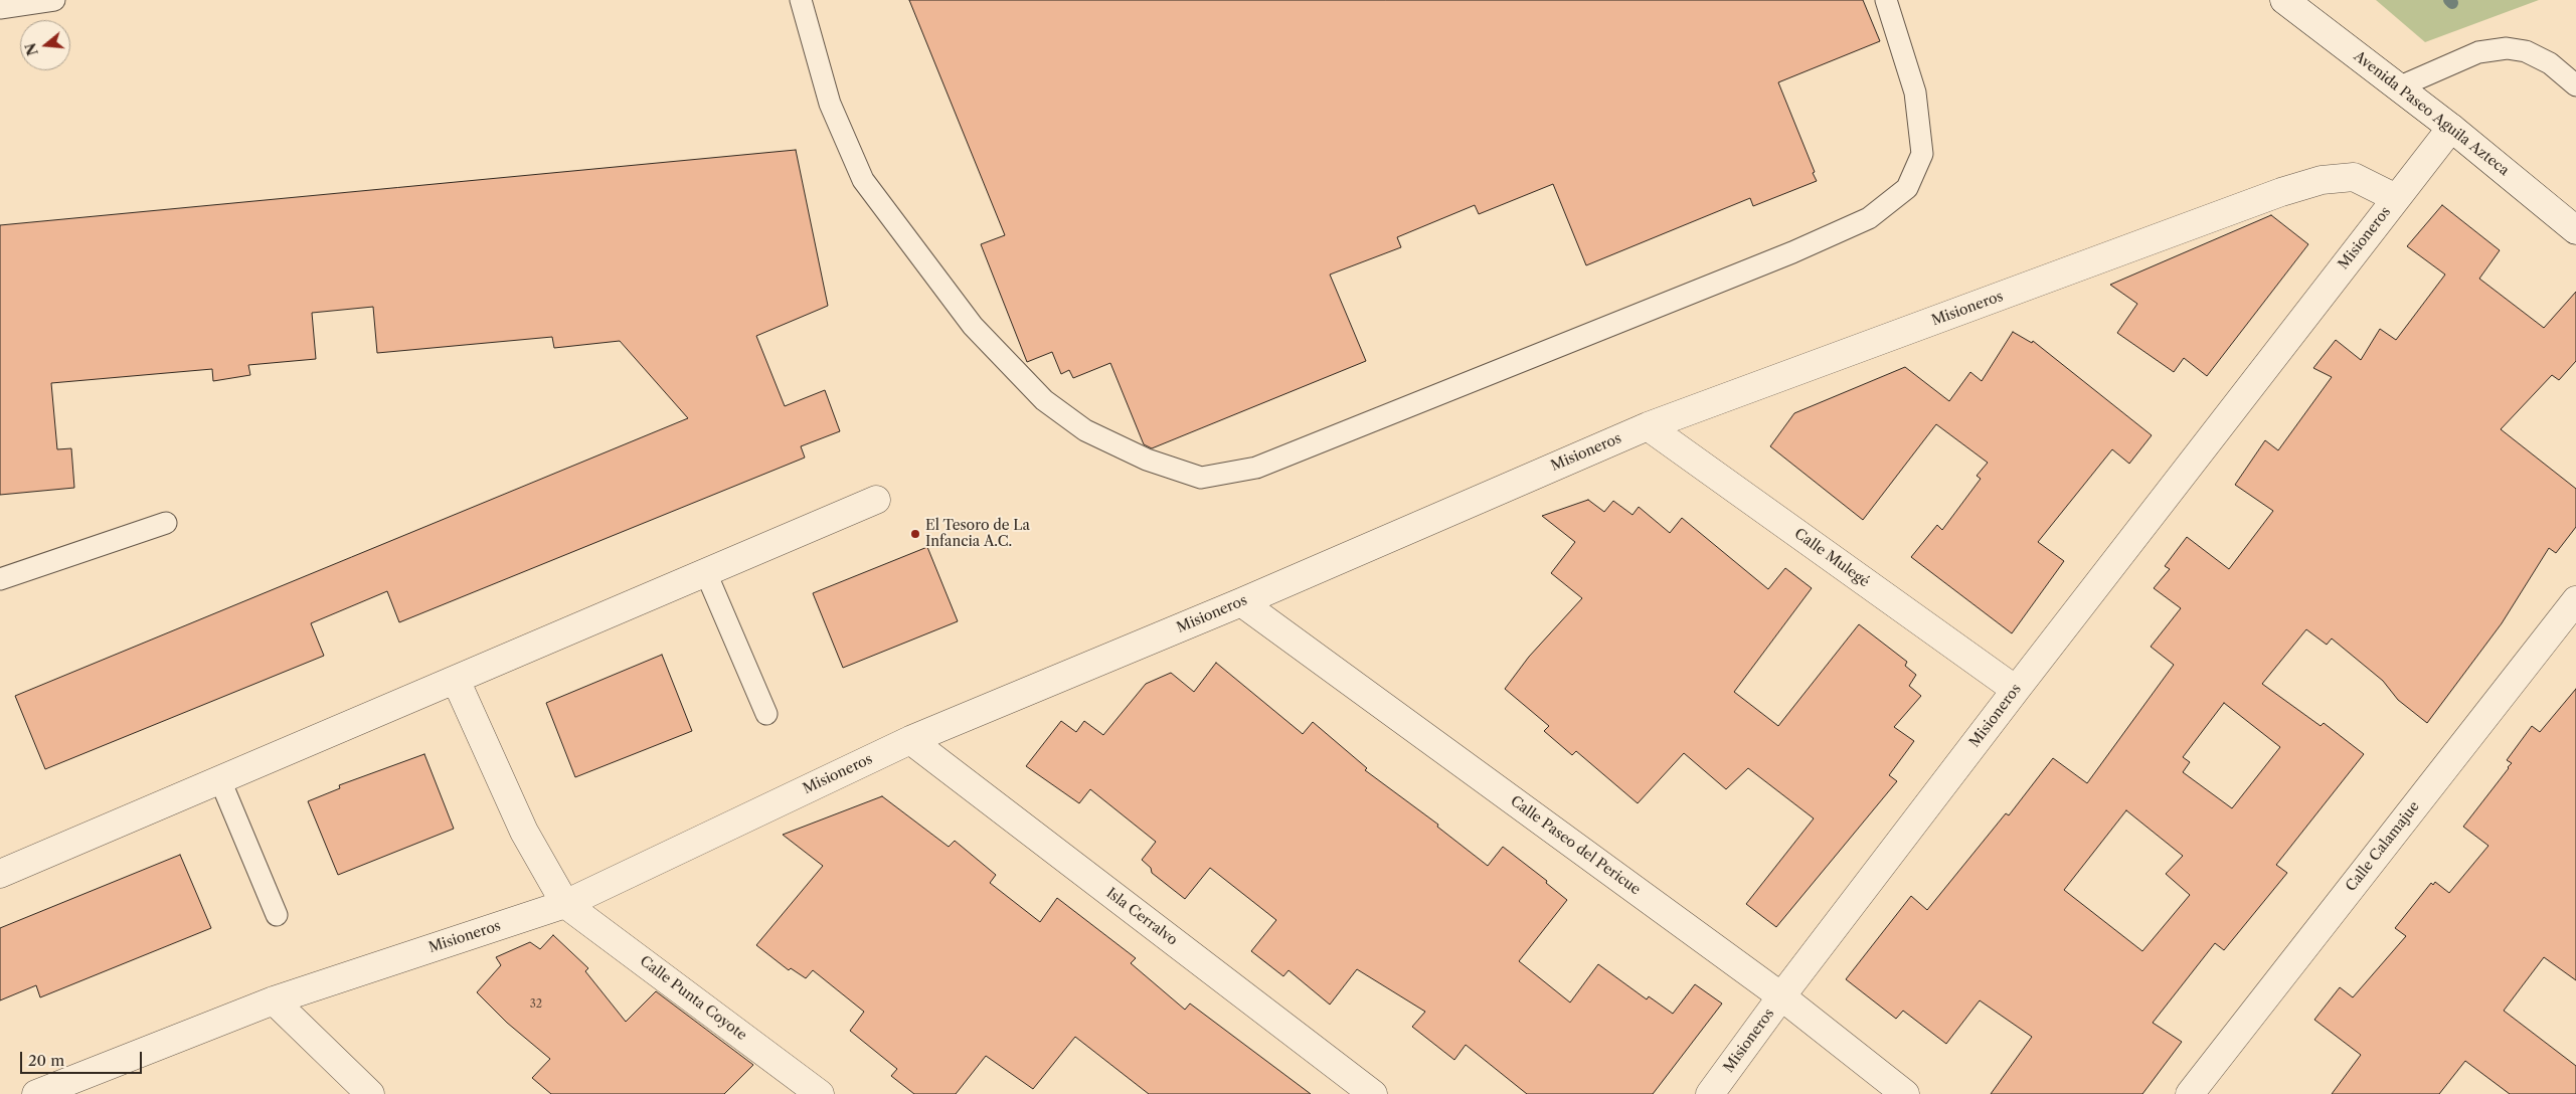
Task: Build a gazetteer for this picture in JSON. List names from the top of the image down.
{
  "streets": {
    "street": [
      "Avenida Paseo Aguila Azteca",
      "Misioneros",
      "Calle Mulegé",
      "Calle Paseo del Pericue",
      "Calle Calamajue",
      "Isla Cerralvo",
      "Calle Punta Coyote"
    ]
  },
  "crossings": [
    ["Avenida Paseo Aguila Azteca", "Misioneros"],
    ["Misioneros", "Calle Mulegé"],
    ["Misioneros", "Calle Paseo del Pericue"],
    ["Misioneros", "Isla Cerralvo"],
    ["Misioneros", "Calle Punta Coyote"]
  ],
  "places": ["El Tesoro de La Infancia A.C."],
  "house_numbers": ["32"],
  "scale_bar": "20 m",
  "north": "left"
}
